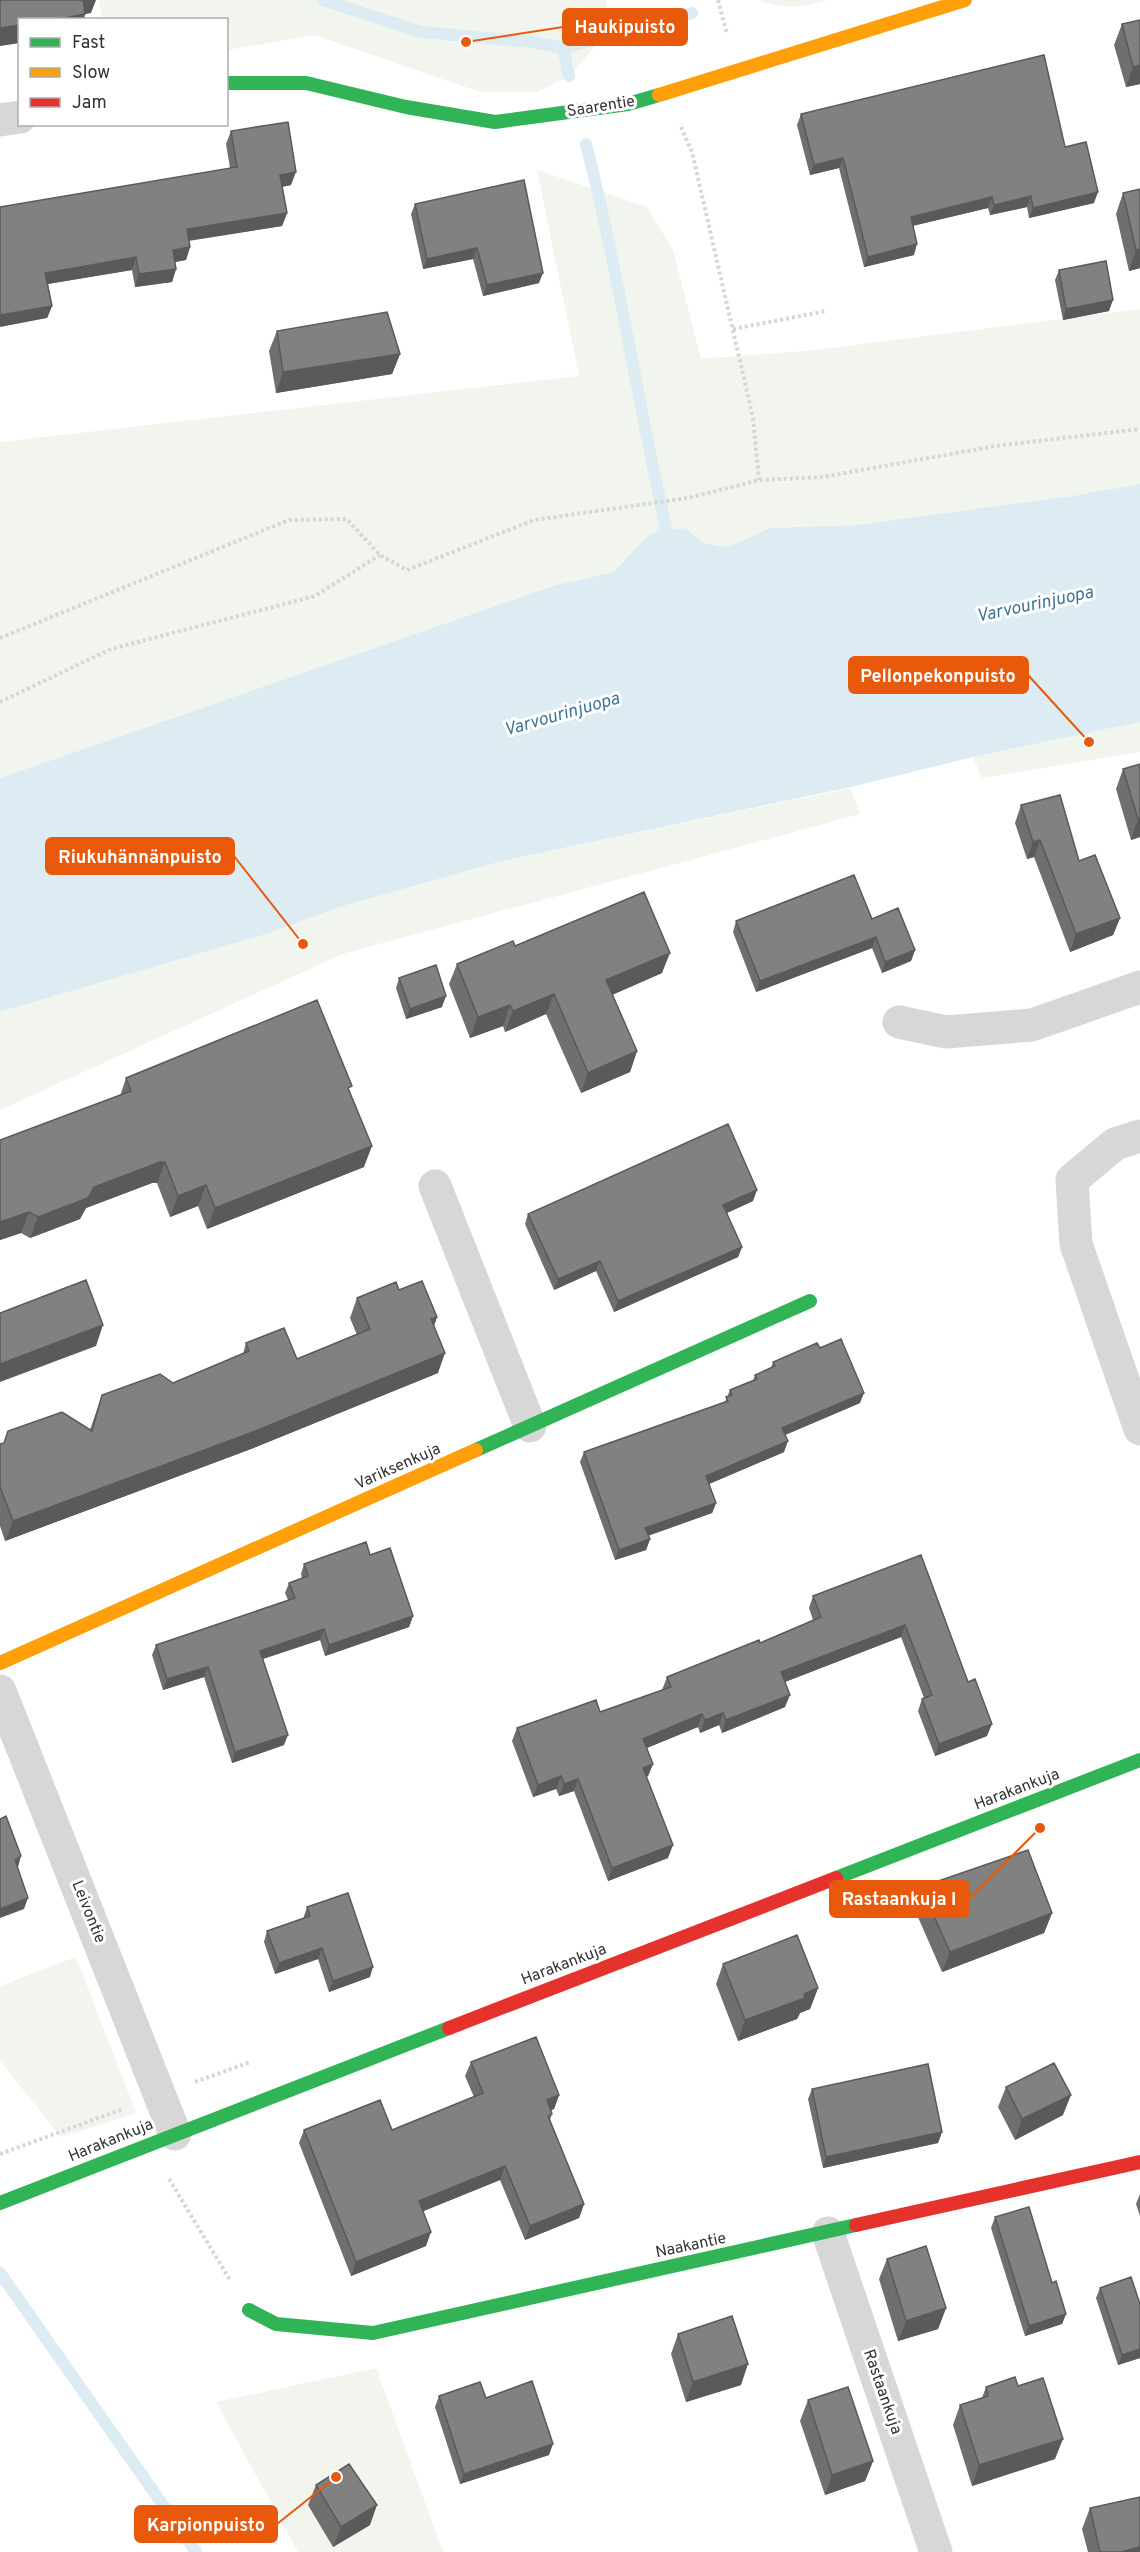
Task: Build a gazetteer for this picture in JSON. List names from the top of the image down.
{
  "streets": {
    "street": [
      "Saarentie",
      "Variksenkuja",
      "Harakankuja",
      "Leivontie",
      "Naakantie",
      "Rastaankuja"
    ]
  },
  "crossings": [
    ["Harakankuja", "Leivontie"],
    ["Naakantie", "Rastaankuja"]
  ],
  "water": ["Varvourinjuopa"],
  "places": [
    "Haukipuisto",
    "Pellonpekonpuisto",
    "Riukuhännänpuisto",
    "Rastaankuja I",
    "Karpionpuisto"
  ],
  "legend": ["Fast", "Slow", "Jam"]
}
